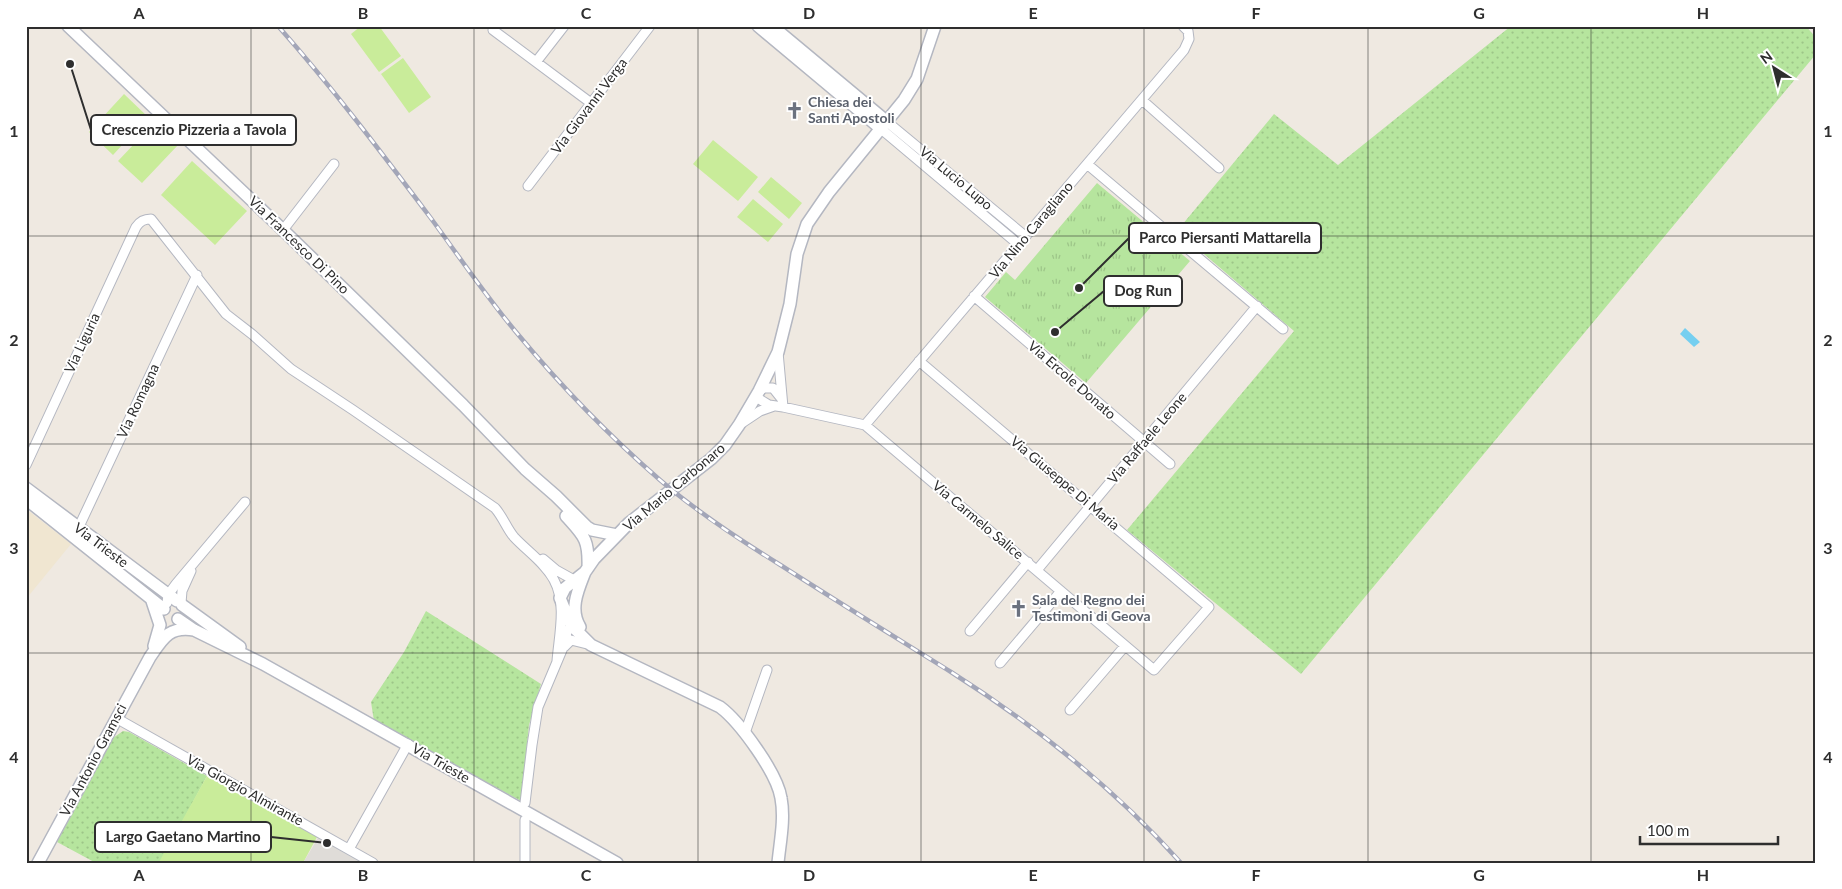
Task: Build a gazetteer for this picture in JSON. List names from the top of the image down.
{
  "streets": {
    "street": [
      "Via Giovanni Verga",
      "Via Lucio Lupo",
      "Via Nino Caragliano",
      "Via Francesco Di Pino",
      "Via Liguria",
      "Via Ercole Donato",
      "Via Romagna",
      "Via Raffaele Leone",
      "Via Giuseppe Di Maria",
      "Via Mario Carbonaro",
      "Via Carmelo Salice",
      "Via Trieste",
      "Via Antonio Gramsci",
      "Via Giorgio Almirante"
    ]
  },
  "crossings": [
    ["Via Lucio Lupo", "Via Nino Caragliano"],
    ["Via Lucio Lupo", "Via Mario Carbonaro"],
    ["Via Nino Caragliano", "Via Ercole Donato"],
    ["Via Nino Caragliano", "Via Giuseppe Di Maria"],
    ["Via Nino Caragliano", "Via Carmelo Salice"],
    ["Via Francesco Di Pino", "Via Mario Carbonaro"],
    ["Via Liguria", "Via Romagna"],
    ["Via Ercole Donato", "Via Raffaele Leone"],
    ["Via Romagna", "Via Trieste"],
    ["Via Raffaele Leone", "Via Giuseppe Di Maria"],
    ["Via Raffaele Leone", "Via Carmelo Salice"],
    ["Via Giuseppe Di Maria", "Via Carmelo Salice"],
    ["Via Antonio Gramsci", "Via Giorgio Almirante"]
  ],
  "places": {
    "other": [
      "Crescenzio Pizzeria a Tavola",
      "Parco Piersanti Mattarella",
      "Dog Run",
      "Largo Gaetano Martino"
    ],
    "church": ["Chiesa dei Santi Apostoli", "Sala del Regno dei Testimoni di Geova"]
  },
  "scale_bar": "100 m",
  "north": "top left",
  "grid": {
    "columns": [
      "A",
      "B",
      "C",
      "D",
      "E",
      "F",
      "G",
      "H"
    ],
    "rows": [
      "1",
      "2",
      "3",
      "4"
    ]
  }
}
